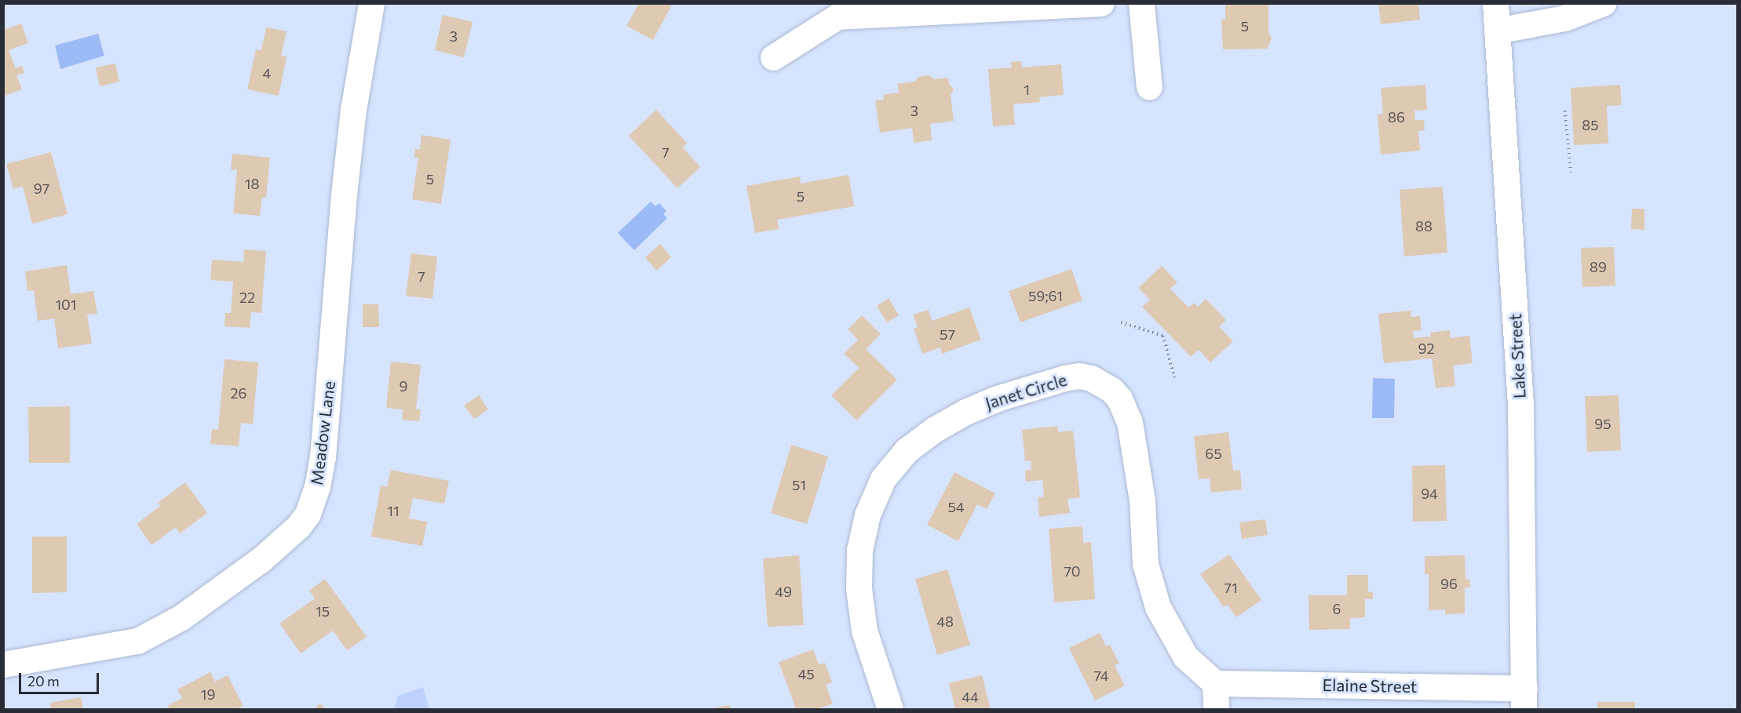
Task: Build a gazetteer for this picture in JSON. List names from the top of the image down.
{
  "streets": {
    "street": [
      "Lake Street",
      "Janet Circle",
      "Meadow Lane",
      "Elaine Street"
    ]
  },
  "crossings": [
    ["Lake Street", "Elaine Street"],
    ["Janet Circle", "Elaine Street"]
  ],
  "house_numbers": [
    "5",
    "3",
    "4",
    "1",
    "3",
    "86",
    "85",
    "7",
    "5",
    "18",
    "97",
    "5",
    "88",
    "89",
    "7",
    "59;61",
    "22",
    "101",
    "57",
    "92",
    "9",
    "26",
    "95",
    "65",
    "51",
    "94",
    "54",
    "11",
    "70",
    "96",
    "71",
    "49",
    "6",
    "15",
    "48",
    "45",
    "74",
    "19",
    "44"
  ],
  "scale_bar": "20 m"
}
